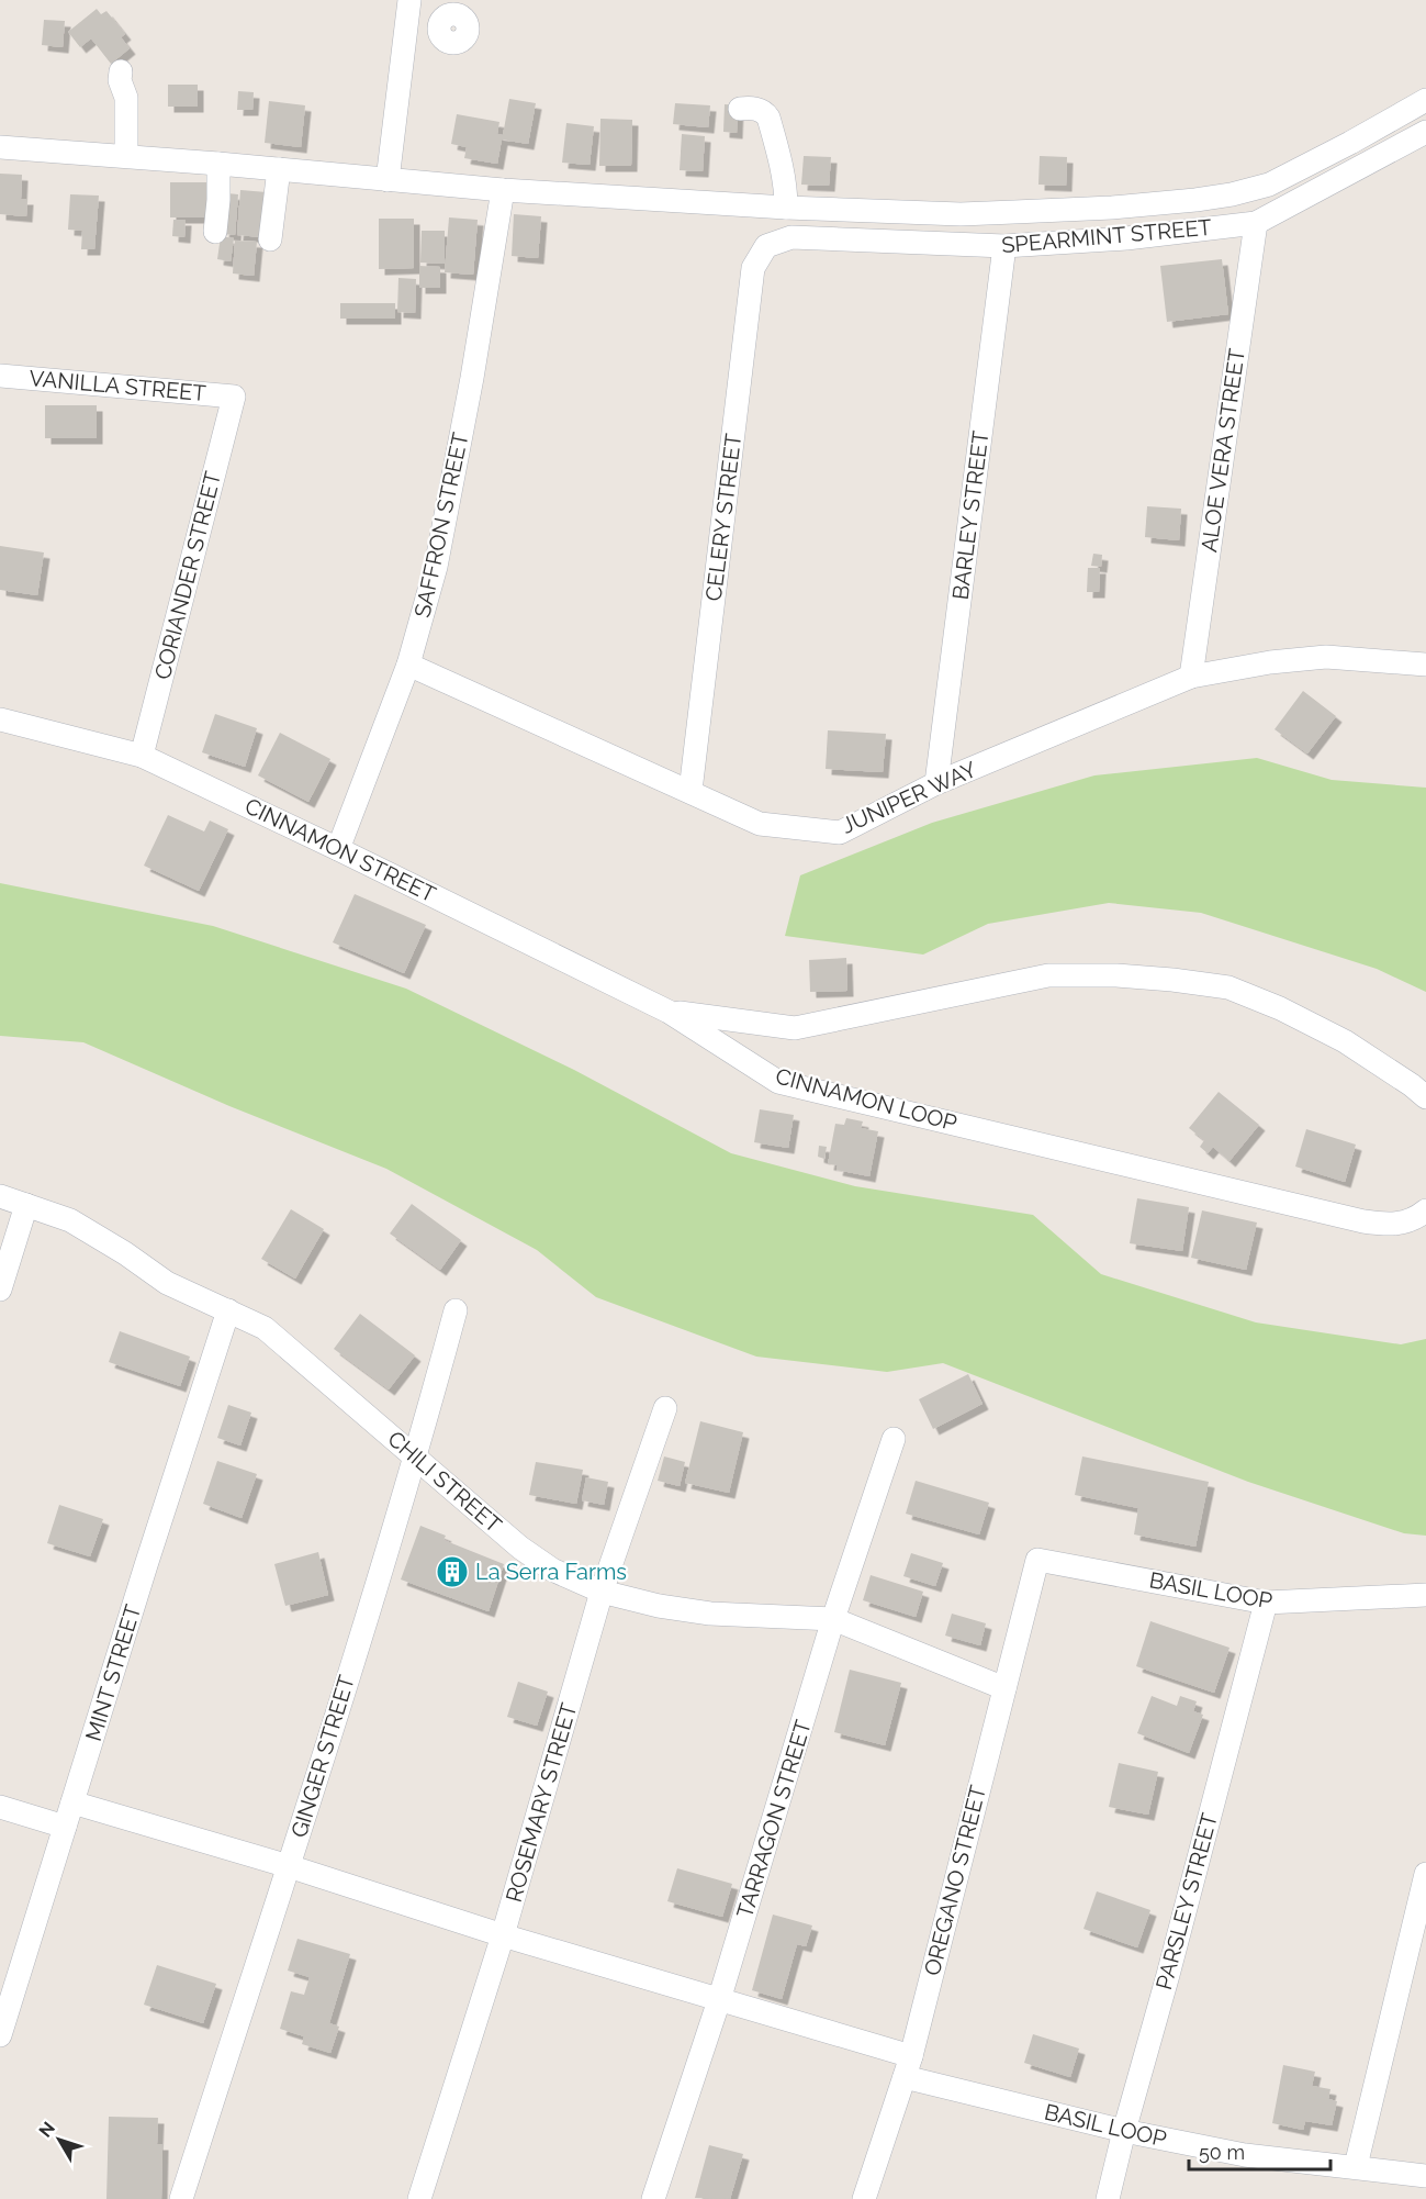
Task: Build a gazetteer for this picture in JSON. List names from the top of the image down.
{
  "streets": {
    "street": [
      "SPEARMINT STREET",
      "VANILLA STREET",
      "ALOE VERA STREET",
      "BARLEY STREET",
      "CELERY STREET",
      "SAFFRON STREET",
      "CORIANDER STREET",
      "JUNIPER WAY",
      "CINNAMON STREET",
      "CINNAMON LOOP",
      "CHILI STREET",
      "BASIL LOOP",
      "MINT STREET",
      "GINGER STREET",
      "ROSEMARY STREET",
      "TARRAGON STREET",
      "OREGANO STREET",
      "PARSLEY STREET"
    ]
  },
  "crossings": [
    ["SPEARMINT STREET", "ALOE VERA STREET"],
    ["SPEARMINT STREET", "BARLEY STREET"],
    ["SPEARMINT STREET", "CELERY STREET"],
    ["VANILLA STREET", "CORIANDER STREET"],
    ["ALOE VERA STREET", "JUNIPER WAY"],
    ["BARLEY STREET", "JUNIPER WAY"],
    ["CELERY STREET", "JUNIPER WAY"],
    ["SAFFRON STREET", "JUNIPER WAY"],
    ["SAFFRON STREET", "CINNAMON STREET"],
    ["CORIANDER STREET", "CINNAMON STREET"],
    ["CINNAMON STREET", "CINNAMON LOOP"],
    ["CHILI STREET", "MINT STREET"],
    ["CHILI STREET", "GINGER STREET"],
    ["CHILI STREET", "ROSEMARY STREET"],
    ["CHILI STREET", "TARRAGON STREET"],
    ["CHILI STREET", "OREGANO STREET"],
    ["BASIL LOOP", "MINT STREET"],
    ["BASIL LOOP", "GINGER STREET"],
    ["BASIL LOOP", "ROSEMARY STREET"],
    ["BASIL LOOP", "TARRAGON STREET"],
    ["BASIL LOOP", "OREGANO STREET"],
    ["BASIL LOOP", "PARSLEY STREET"]
  ],
  "places": {
    "building": ["La Serra Farms"]
  },
  "scale_bar": "50 m",
  "north": "top left"
}
